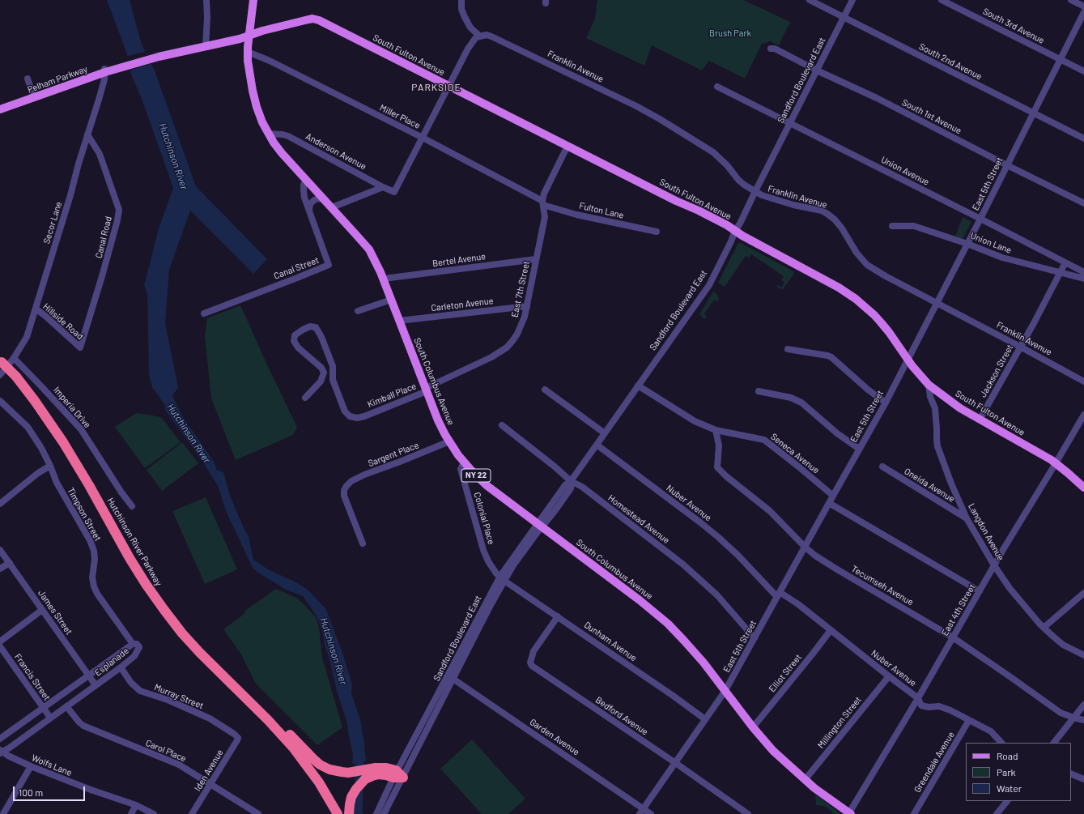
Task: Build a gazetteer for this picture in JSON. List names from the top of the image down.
{
  "streets": {
    "highway": ["Hutchinson River Parkway"],
    "main road": [
      "South Fulton Avenue",
      "Pelham Parkway",
      "South Columbus Avenue",
      "NY 22"
    ],
    "street": [
      "South 3rd Avenue",
      "South 2nd Avenue",
      "Franklin Avenue",
      "Sandford Boulevard East",
      "Miller Place",
      "South 1st Avenue",
      "Anderson Avenue",
      "Union Avenue",
      "East 5th Street",
      "Fulton Lane",
      "Secor Lane",
      "Canal Road",
      "Union Lane",
      "Bertel Avenue",
      "Canal Street",
      "East 7th Street",
      "Carleton Avenue",
      "Hillside Road",
      "Jackson Street",
      "Kimball Place",
      "Imperia Drive",
      "Seneca Avenue",
      "Sargent Place",
      "Oneida Avenue",
      "Nuber Avenue",
      "Timpson Street",
      "Colonial Place",
      "Homestead Avenue",
      "Langdon Avenue",
      "Tecumseh Avenue",
      "East 4th Street",
      "James Street",
      "Dunham Avenue",
      "Esplanade",
      "Elliot Street",
      "Francis Street",
      "Murray Street",
      "Bedford Avenue",
      "Millington Street",
      "Garden Avenue",
      "Carol Place",
      "Greendale Avenue",
      "Wolfs Lane",
      "Iden Avenue"
    ]
  },
  "crossings": [
    ["South 3rd Avenue", "East 5th Street"],
    ["South Fulton Avenue", "Pelham Parkway"],
    ["South Fulton Avenue", "Sandford Boulevard East"],
    ["South Fulton Avenue", "East 5th Street"],
    ["South Fulton Avenue", "East 7th Street"],
    ["South Fulton Avenue", "Jackson Street"],
    ["South Fulton Avenue", "South Columbus Avenue"],
    ["South Fulton Avenue", "Langdon Avenue"],
    ["South Fulton Avenue", "East 4th Street"],
    ["South 2nd Avenue", "Sandford Boulevard East"],
    ["South 2nd Avenue", "East 5th Street"],
    ["Franklin Avenue", "Sandford Boulevard East"],
    ["Franklin Avenue", "East 5th Street"],
    ["Franklin Avenue", "Jackson Street"],
    ["Pelham Parkway", "Secor Lane"],
    ["Sandford Boulevard East", "South 1st Avenue"],
    ["Sandford Boulevard East", "Union Avenue"],
    ["Sandford Boulevard East", "South Columbus Avenue"],
    ["Sandford Boulevard East", "Seneca Avenue"],
    ["Sandford Boulevard East", "Nuber Avenue"],
    ["Sandford Boulevard East", "Colonial Place"],
    ["Sandford Boulevard East", "Homestead Avenue"],
    ["Sandford Boulevard East", "Dunham Avenue"],
    ["Sandford Boulevard East", "Garden Avenue"],
    ["Miller Place", "Anderson Avenue"],
    ["Miller Place", "Fulton Lane"],
    ["Miller Place", "East 7th Street"],
    ["Miller Place", "South Columbus Avenue"],
    ["South 1st Avenue", "East 5th Street"],
    ["Anderson Avenue", "South Columbus Avenue"],
    ["Union Avenue", "East 5th Street"],
    ["Union Avenue", "Jackson Street"],
    ["East 5th Street", "Union Lane"],
    ["East 5th Street", "South Columbus Avenue"],
    ["East 5th Street", "Seneca Avenue"],
    ["East 5th Street", "Nuber Avenue"],
    ["East 5th Street", "Homestead Avenue"],
    ["East 5th Street", "Tecumseh Avenue"],
    ["East 5th Street", "Dunham Avenue"],
    ["East 5th Street", "Bedford Avenue"],
    ["East 5th Street", "Garden Avenue"],
    ["Fulton Lane", "East 7th Street"],
    ["Secor Lane", "Canal Road"],
    ["Secor Lane", "Hillside Road"],
    ["Secor Lane", "Imperia Drive"],
    ["Canal Road", "Hillside Road"],
    ["Union Lane", "Jackson Street"],
    ["Bertel Avenue", "East 7th Street"],
    ["Bertel Avenue", "South Columbus Avenue"],
    ["Canal Street", "South Columbus Avenue"],
    ["East 7th Street", "Carleton Avenue"],
    ["East 7th Street", "South Columbus Avenue"],
    ["East 7th Street", "Kimball Place"],
    ["Carleton Avenue", "South Columbus Avenue"],
    ["South Columbus Avenue", "Kimball Place"],
    ["South Columbus Avenue", "Sargent Place"],
    ["South Columbus Avenue", "Colonial Place"],
    ["South Columbus Avenue", "East 4th Street"],
    ["South Columbus Avenue", "Elliot Street"],
    ["South Columbus Avenue", "Millington Street"],
    ["Seneca Avenue", "Tecumseh Avenue"],
    ["Oneida Avenue", "Langdon Avenue"],
    ["Nuber Avenue", "East 4th Street"],
    ["Nuber Avenue", "Elliot Street"],
    ["Nuber Avenue", "Millington Street"],
    ["Nuber Avenue", "Greendale Avenue"],
    ["Timpson Street", "Esplanade"],
    ["Colonial Place", "Dunham Avenue"],
    ["Langdon Avenue", "East 4th Street"],
    ["Tecumseh Avenue", "East 4th Street"],
    ["James Street", "Esplanade"],
    ["Dunham Avenue", "Bedford Avenue"],
    ["Esplanade", "Francis Street"],
    ["Esplanade", "Murray Street"],
    ["Esplanade", "Carol Place"],
    ["Esplanade", "Wolfs Lane"],
    ["Murray Street", "Iden Avenue"],
    ["Carol Place", "Iden Avenue"]
  ],
  "districts": ["PARKSIDE"],
  "water": ["Hutchinson River"],
  "parks": ["Brush Park"],
  "legend": ["Road", "Park", "Water"],
  "scale_bar": "100 m"
}
